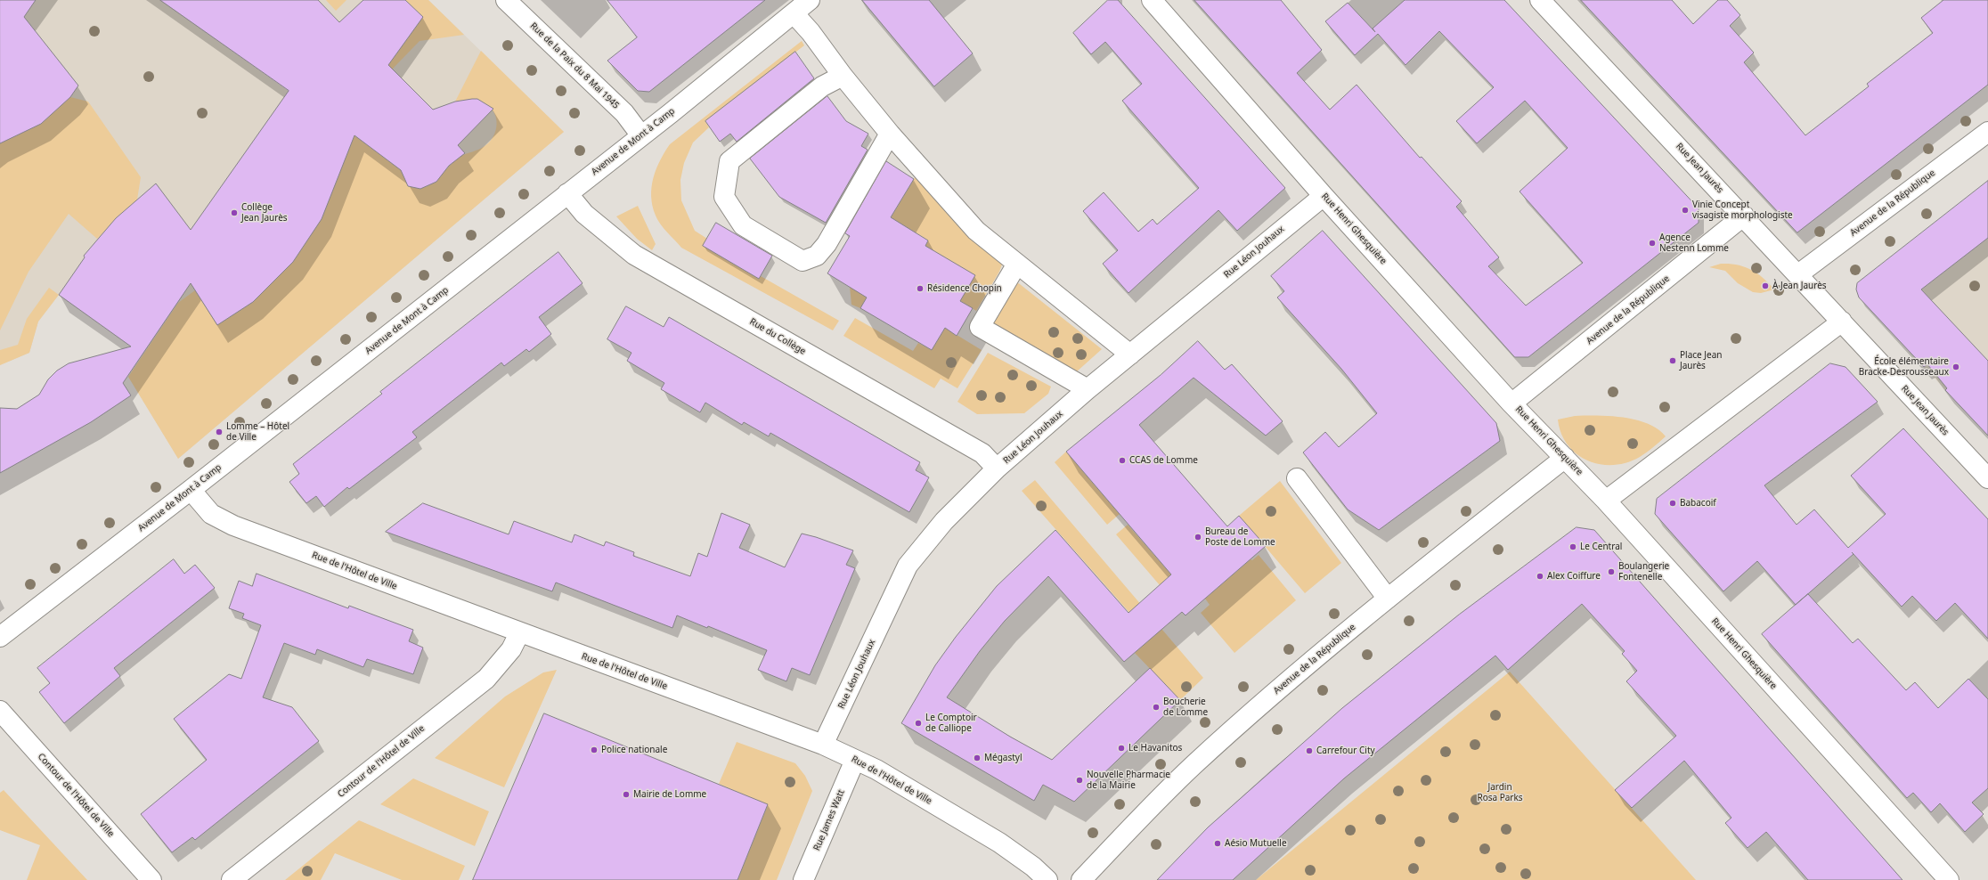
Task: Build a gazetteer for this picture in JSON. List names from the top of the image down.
{
  "streets": {
    "street": [
      "Rue de la Paix du 8 Mai 1945",
      "Avenue de Mont à Camp",
      "Rue Jean Jaurès",
      "Avenue de la République",
      "Rue Henri Ghesquière",
      "Rue Léon Jouhaux",
      "Rue du Collège",
      "Rue de l'Hôtel de Ville",
      "Contour de l'Hôtel de Ville",
      "Rue James Watt"
    ]
  },
  "crossings": [
    ["Rue de la Paix du 8 Mai 1945", "Avenue de Mont à Camp"],
    ["Avenue de Mont à Camp", "Rue du Collège"],
    ["Avenue de Mont à Camp", "Rue de l'Hôtel de Ville"],
    ["Rue Jean Jaurès", "Avenue de la République"],
    ["Avenue de la République", "Rue Henri Ghesquière"],
    ["Rue Henri Ghesquière", "Rue Léon Jouhaux"],
    ["Rue Léon Jouhaux", "Rue du Collège"],
    ["Rue Léon Jouhaux", "Rue de l'Hôtel de Ville"],
    ["Rue de l'Hôtel de Ville", "Contour de l'Hôtel de Ville"],
    ["Rue de l'Hôtel de Ville", "Rue James Watt"]
  ],
  "parks": ["Jardin Rosa Parks"],
  "places": [
    "Vinie Concept visagiste morphologiste",
    "Collège Jean Jaurès",
    "Agence Nestenn Lomme",
    "À Jean Jaurès",
    "Résidence Chopin",
    "Place Jean Jaurès",
    "École élémentaire Bracke-Desrousseaux",
    "Lomme – Hôtel de Ville",
    "CCAS de Lomme",
    "Babacoif",
    "Bureau de Poste de Lomme",
    "Le Central",
    "Boulangerie Fontenelle",
    "Alex Coiffure",
    "Boucherie de Lomme",
    "Le Comptoir de Calliope",
    "Le Havanitos",
    "Police nationale",
    "Carrefour City",
    "Mégastyl",
    "Nouvelle Pharmacie de la Mairie",
    "Mairie de Lomme",
    "Aésio Mutuelle"
  ]
}
